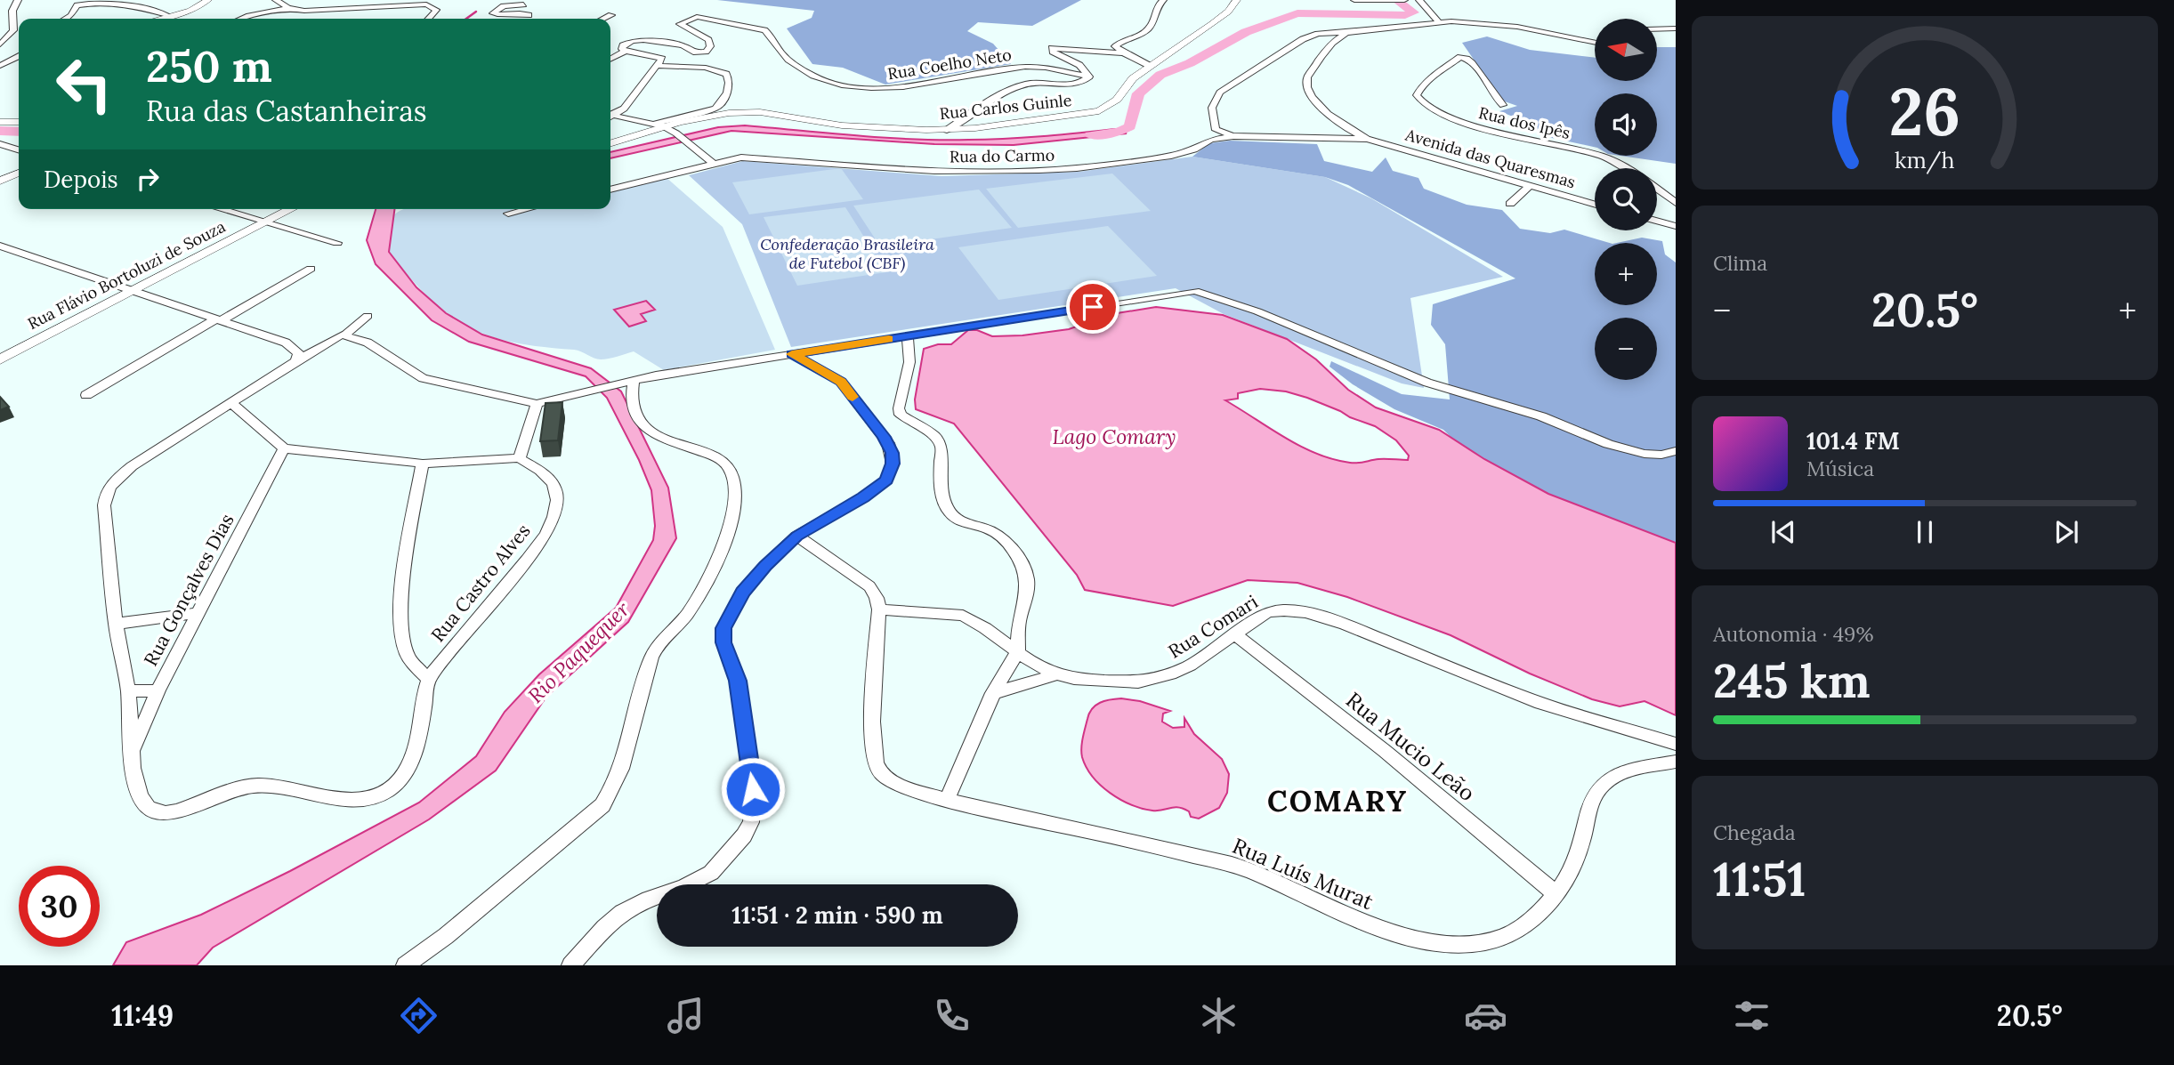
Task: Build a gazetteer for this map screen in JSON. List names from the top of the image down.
{
  "streets": {
    "street": [
      "Rua Coelho Neto",
      "Rua Carlos Guinle",
      "Rua dos Ipês",
      "Rua do Carmo",
      "Avenida das Quaresmas",
      "Rua Flávio Bortoluzi de Souza",
      "Rua Castro Alves",
      "Rua Gonçalves Dias",
      "Rua Comari",
      "Rua Mucio Leão",
      "Rua Luís Murat"
    ]
  },
  "crossings": [
    ["Rua do Carmo", "Avenida das Quaresmas"],
    ["Rua Comari", "Rua Mucio Leão"],
    ["Rua Comari", "Rua Luís Murat"],
    ["Rua Mucio Leão", "Rua Luís Murat"]
  ],
  "districts": ["COMARY"],
  "water": ["Lago Comary", "Rio Paquequer"],
  "parks": ["Confederação Brasileira de Futebol (CBF)"],
  "north": "left",
  "page": {
    "map_buttons": ["+", "−"],
    "turn": ["250 m", "Rua das Castanheiras"],
    "then": "Depois",
    "tile": [
      "Clima",
      ["Autonomia · 49%", "245 km"],
      ["Chegada", "11:51"]
    ],
    "heat": ["−", "20.5°", "+"],
    "song": ["101.4 FM", "Música"],
    "limit": "30",
    "trip": "11:51 · 2 min · 590 m",
    "tabs": ["11:49", "20.5°"],
    "gauge": ["26", "km/h"]
  }
}
